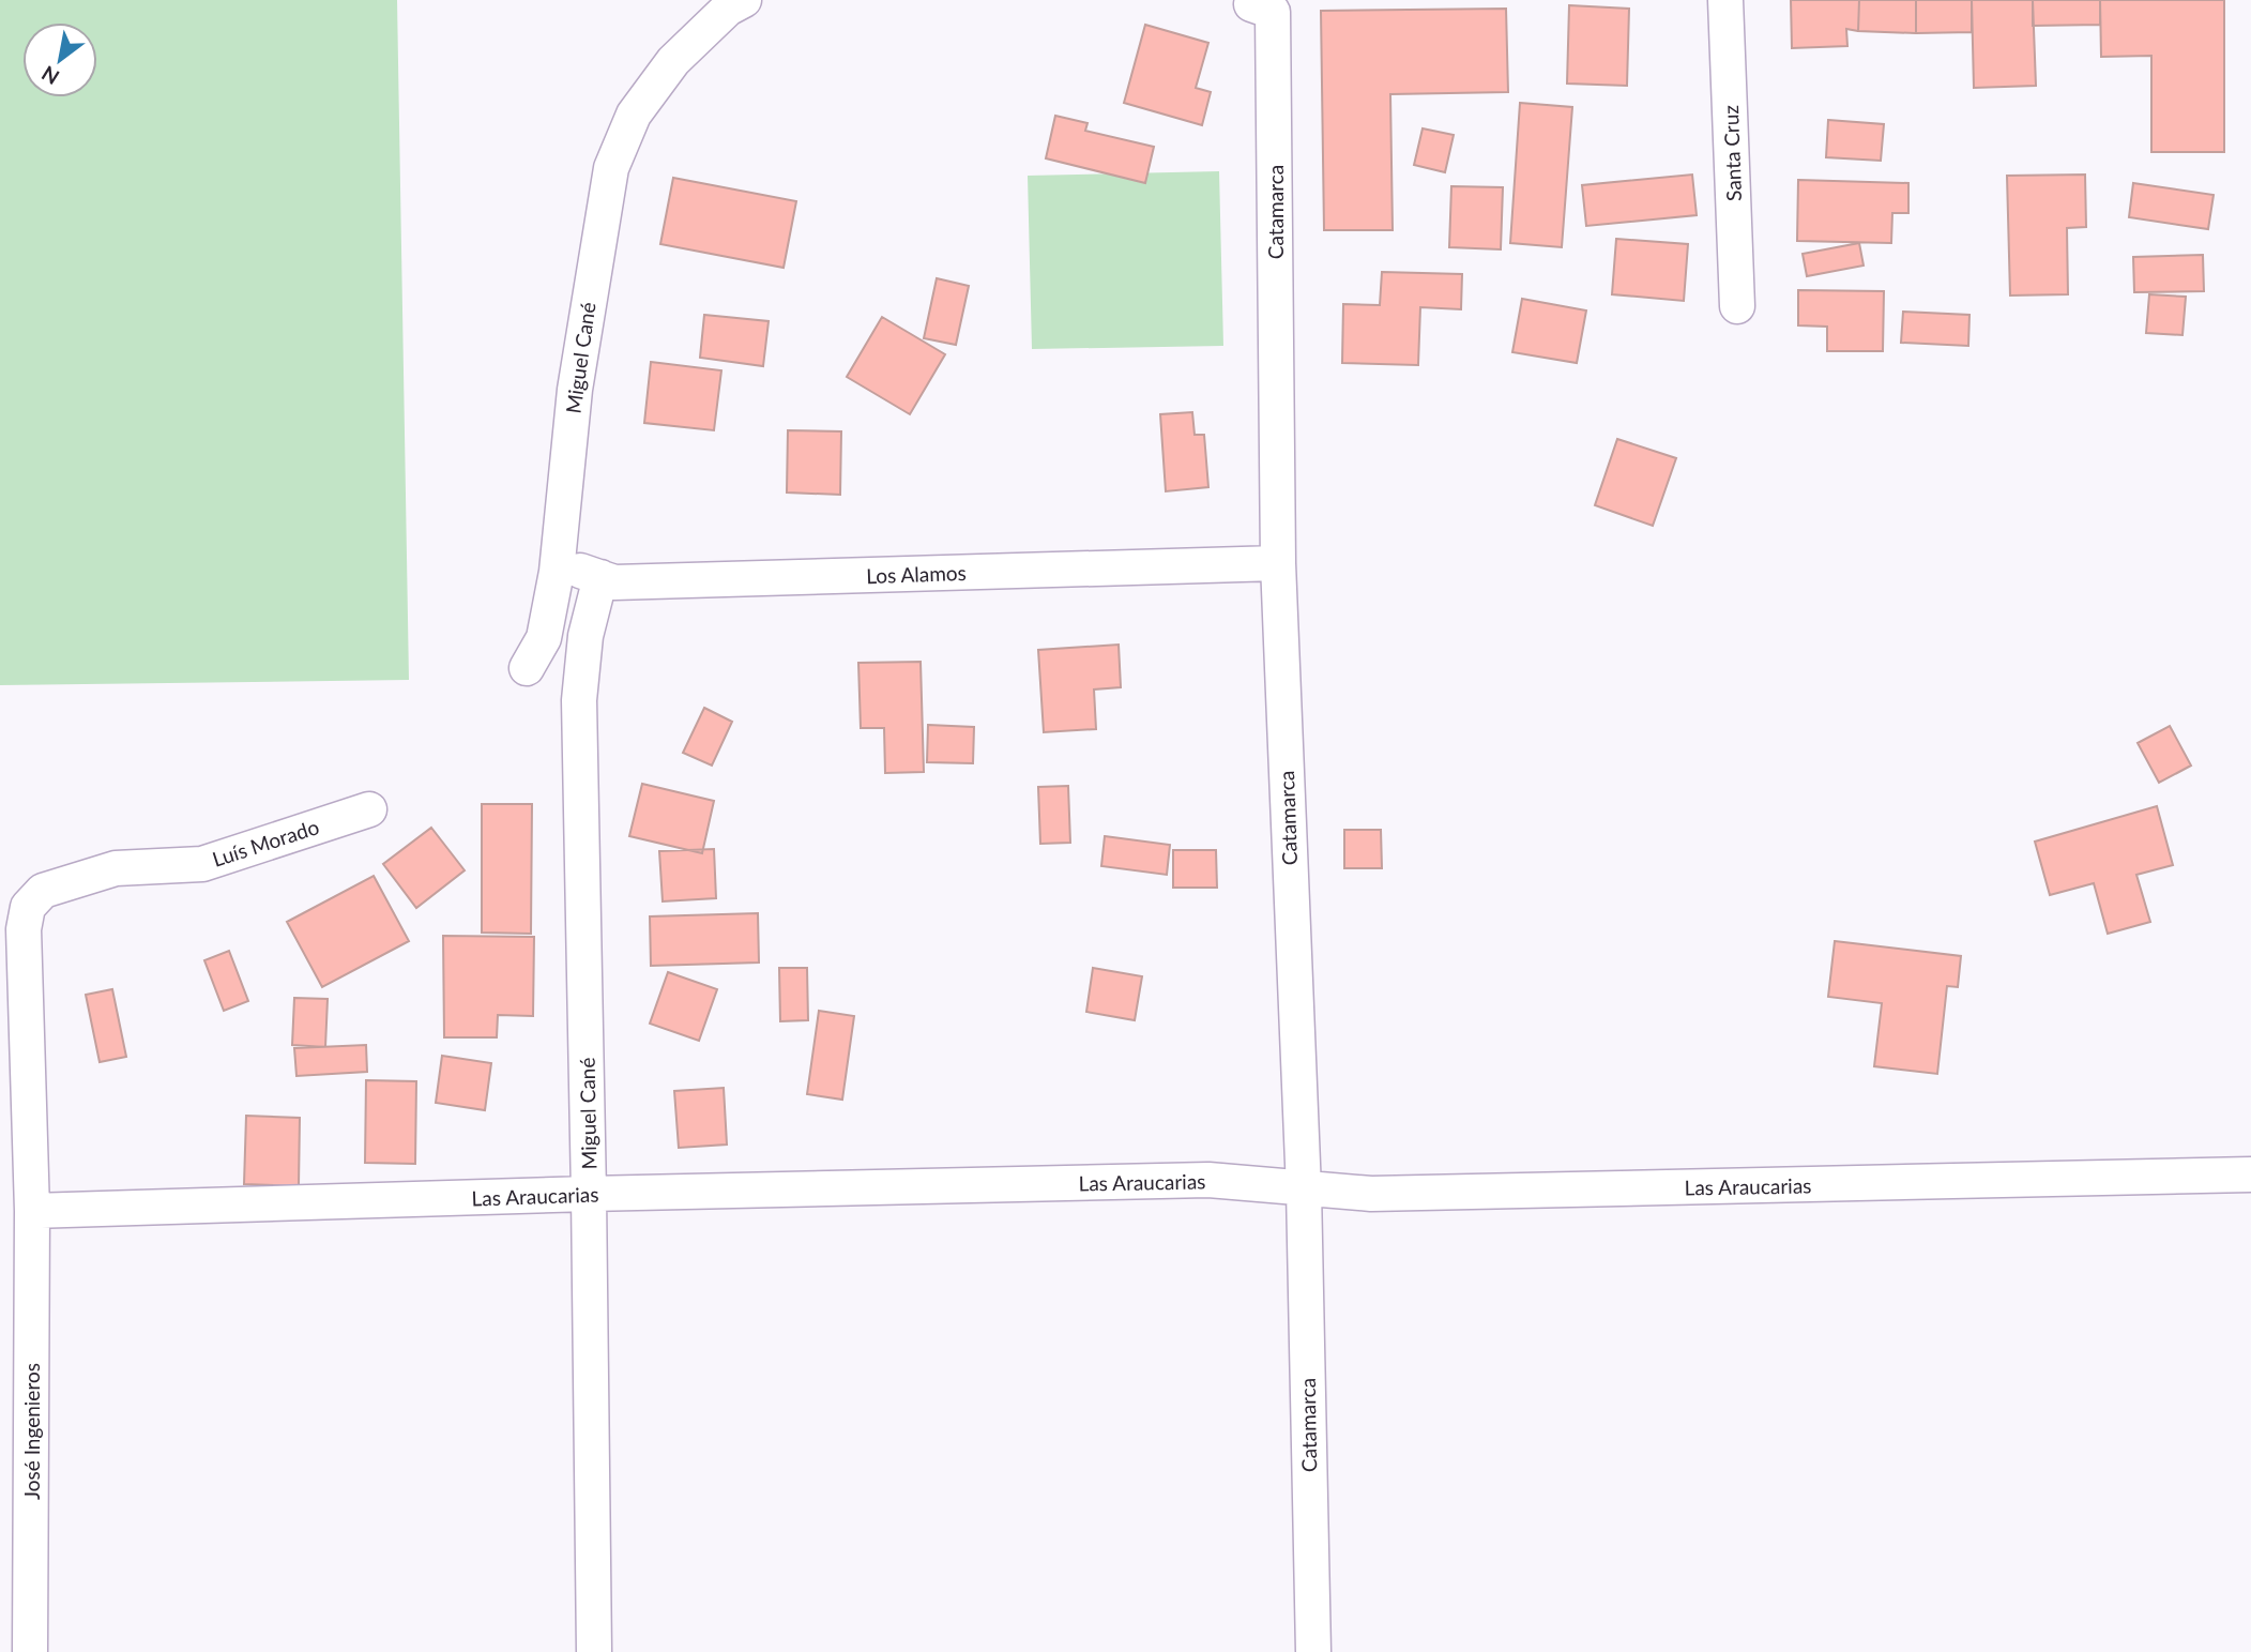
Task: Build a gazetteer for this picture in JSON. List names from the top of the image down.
{
  "streets": {
    "street": [
      "Santa Cruz",
      "Catamarca",
      "Miguel Cané",
      "Los Alamos",
      "Luís Morado",
      "Las Araucarias",
      "José Ingenieros"
    ]
  },
  "crossings": [
    ["Catamarca", "Los Alamos"],
    ["Catamarca", "Las Araucarias"],
    ["Miguel Cané", "Los Alamos"],
    ["Miguel Cané", "Las Araucarias"],
    ["Luís Morado", "Las Araucarias"],
    ["Luís Morado", "José Ingenieros"],
    ["Las Araucarias", "José Ingenieros"]
  ],
  "north": "bottom left"
}
